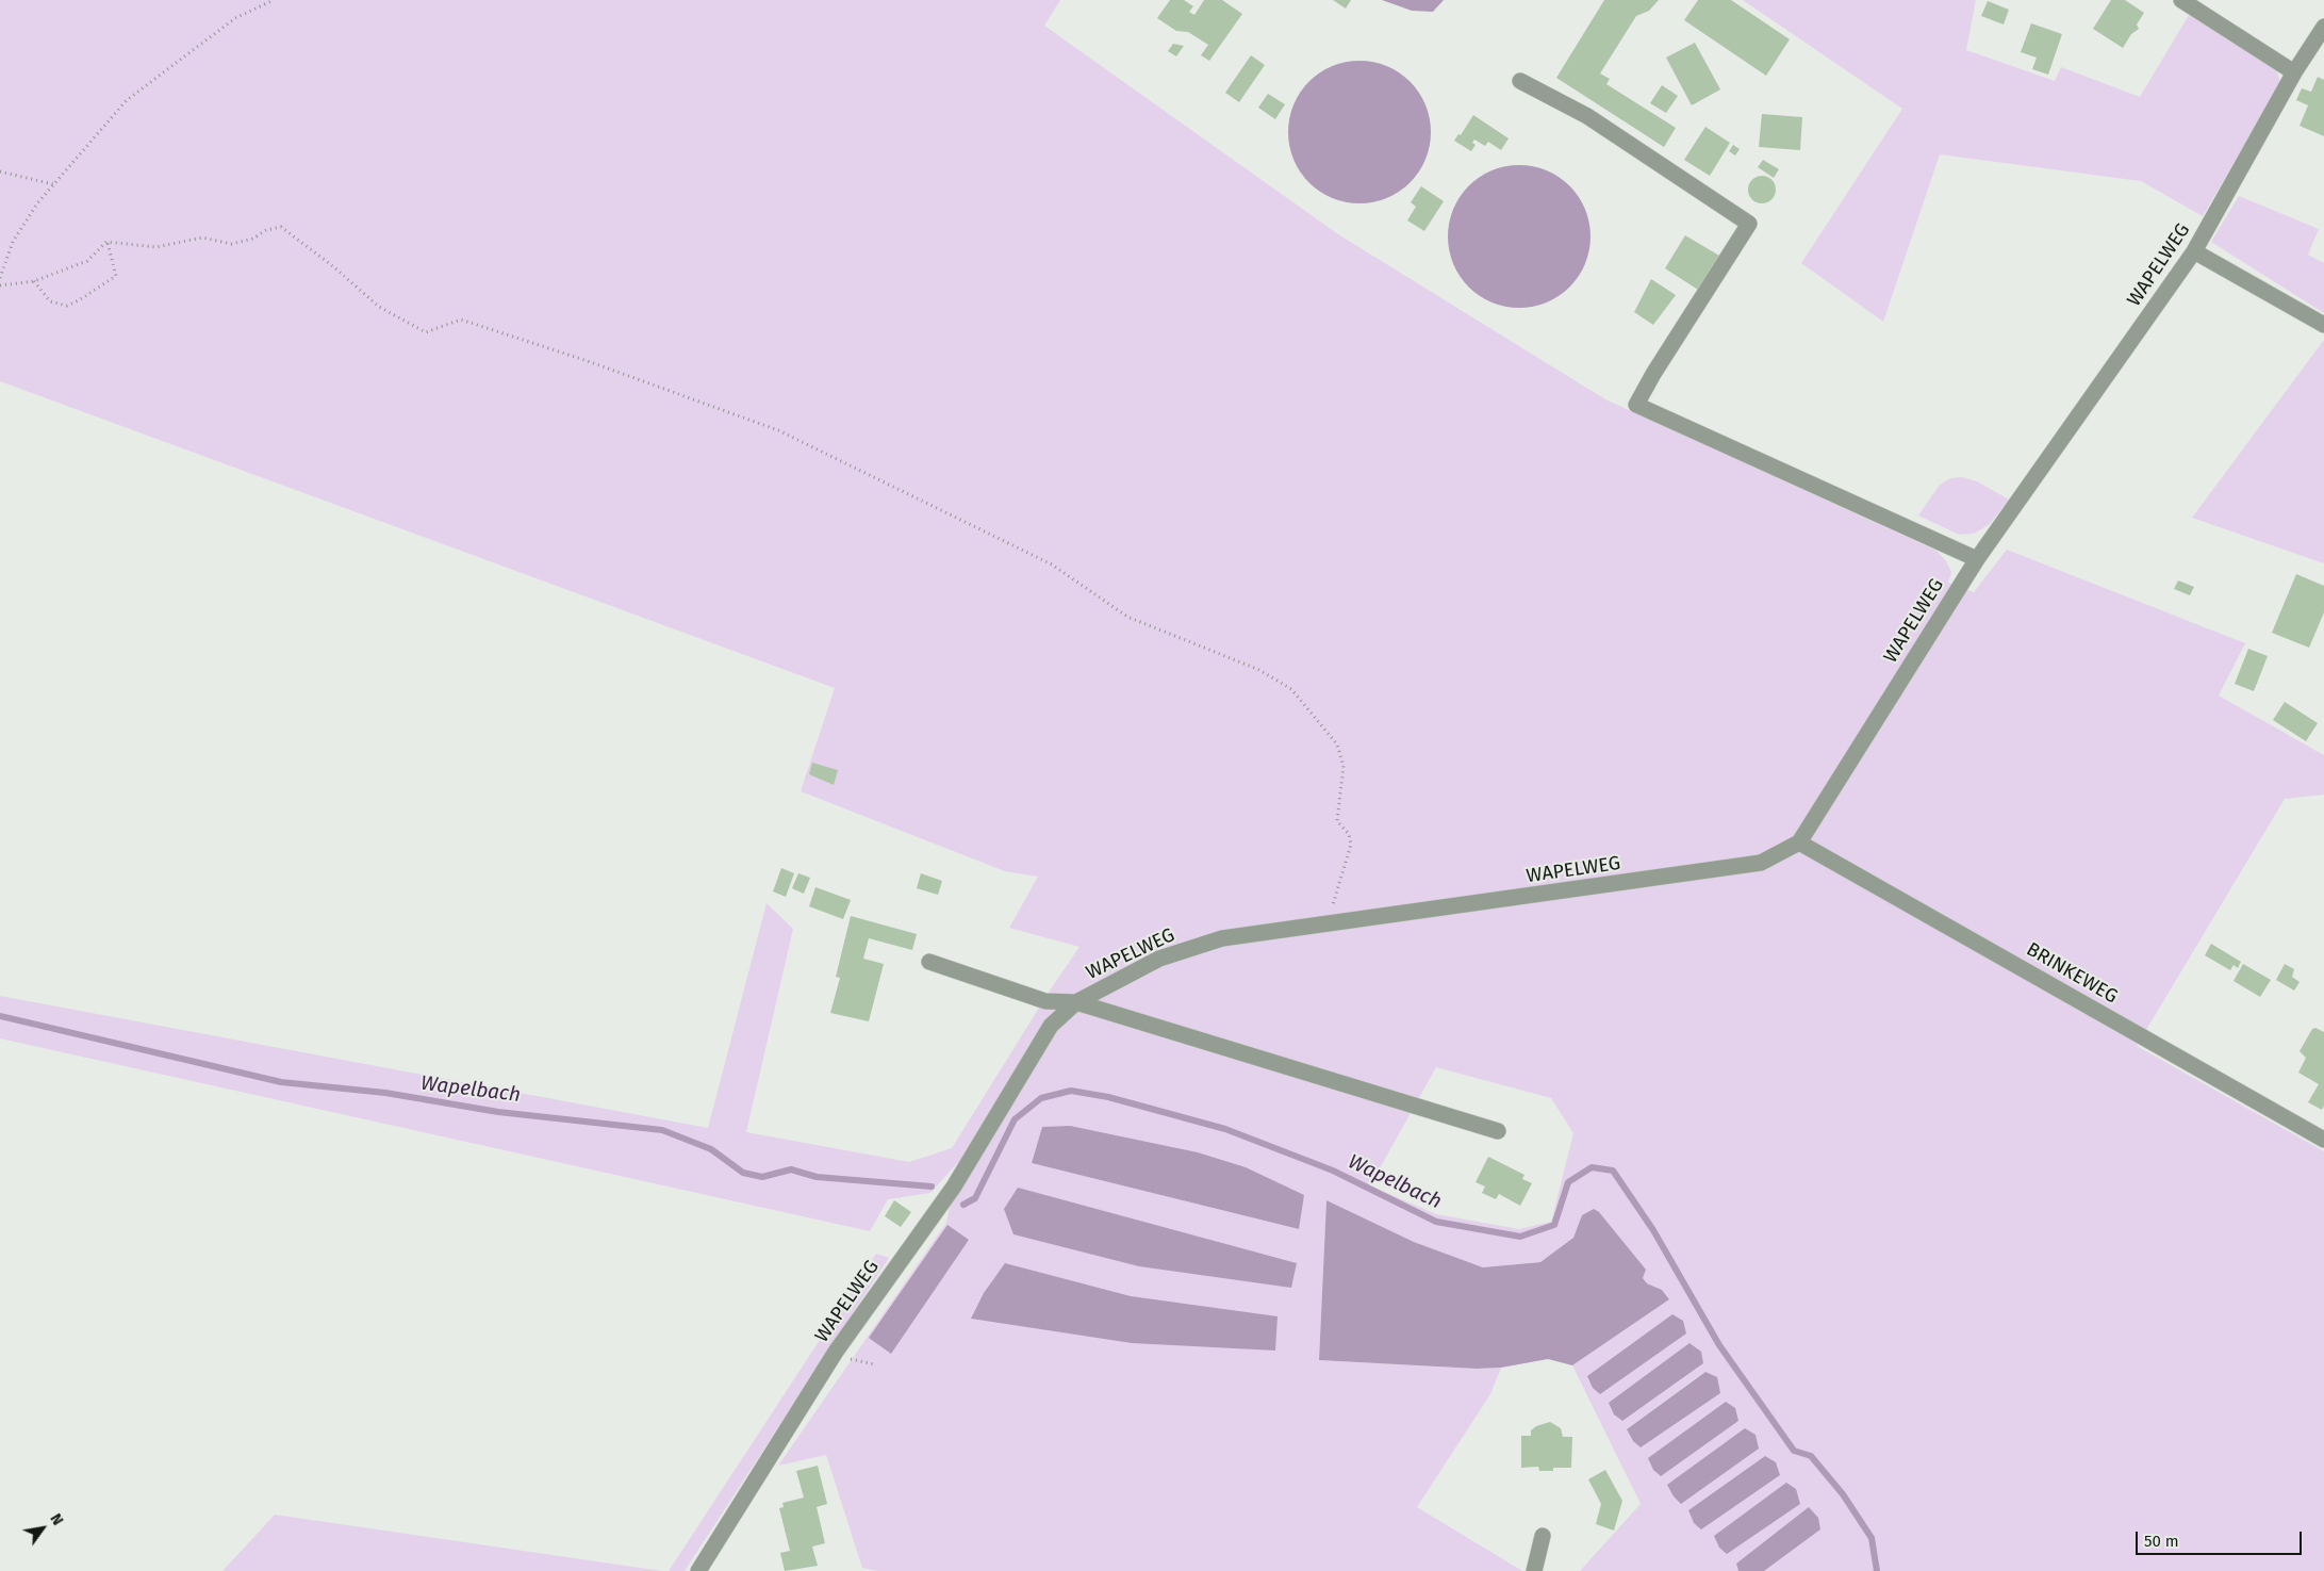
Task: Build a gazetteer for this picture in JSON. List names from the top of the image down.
{
  "streets": {
    "street": ["WAPELWEG", "BRINKEWEG"]
  },
  "crossings": [
    ["WAPELWEG", "BRINKEWEG"]
  ],
  "water": ["Wapelbach"],
  "scale_bar": "50 m",
  "north": "top right"
}
